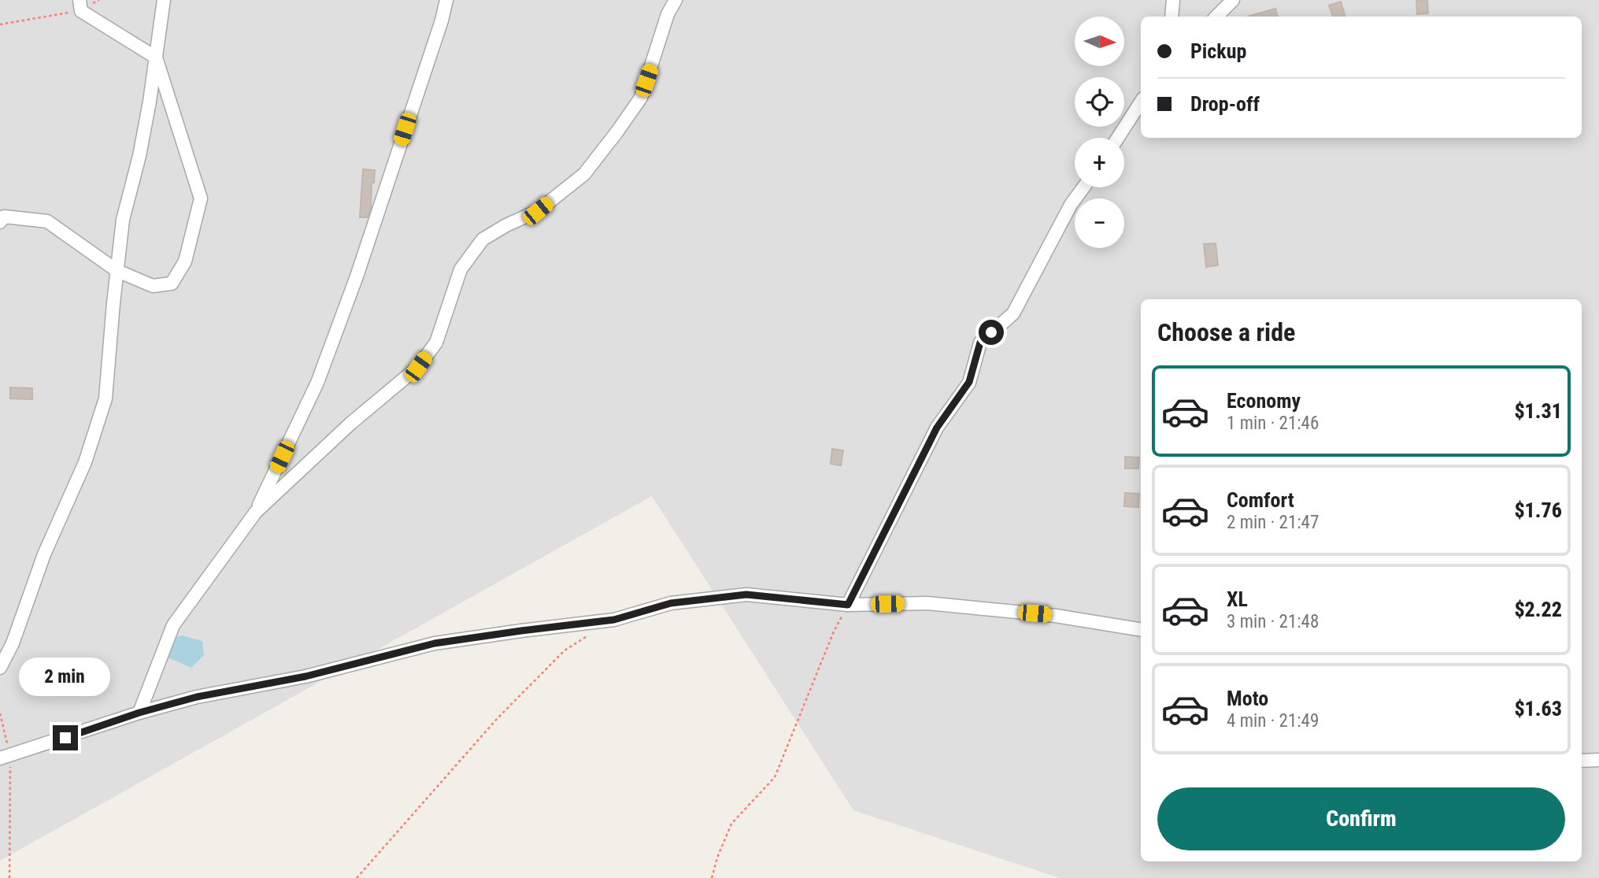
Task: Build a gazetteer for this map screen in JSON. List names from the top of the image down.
{
  "north": "right",
  "page": {
    "map_buttons": ["+", "−"],
    "banner": ["Pickup", "Drop-off"],
    "heading": "Choose a ride",
    "list": [
      {
        "name": "Economy",
        "note": "1 min · 21:46",
        "value": "$1.31"
      },
      {
        "name": "Comfort",
        "note": "2 min · 21:47",
        "value": "$1.76"
      },
      {
        "name": "XL",
        "note": "3 min · 21:48",
        "value": "$2.22"
      },
      {
        "name": "Moto",
        "note": "4 min · 21:49",
        "value": "$1.63"
      }
    ],
    "bubble": "2 min",
    "buttons": "Confirm"
  }
}
